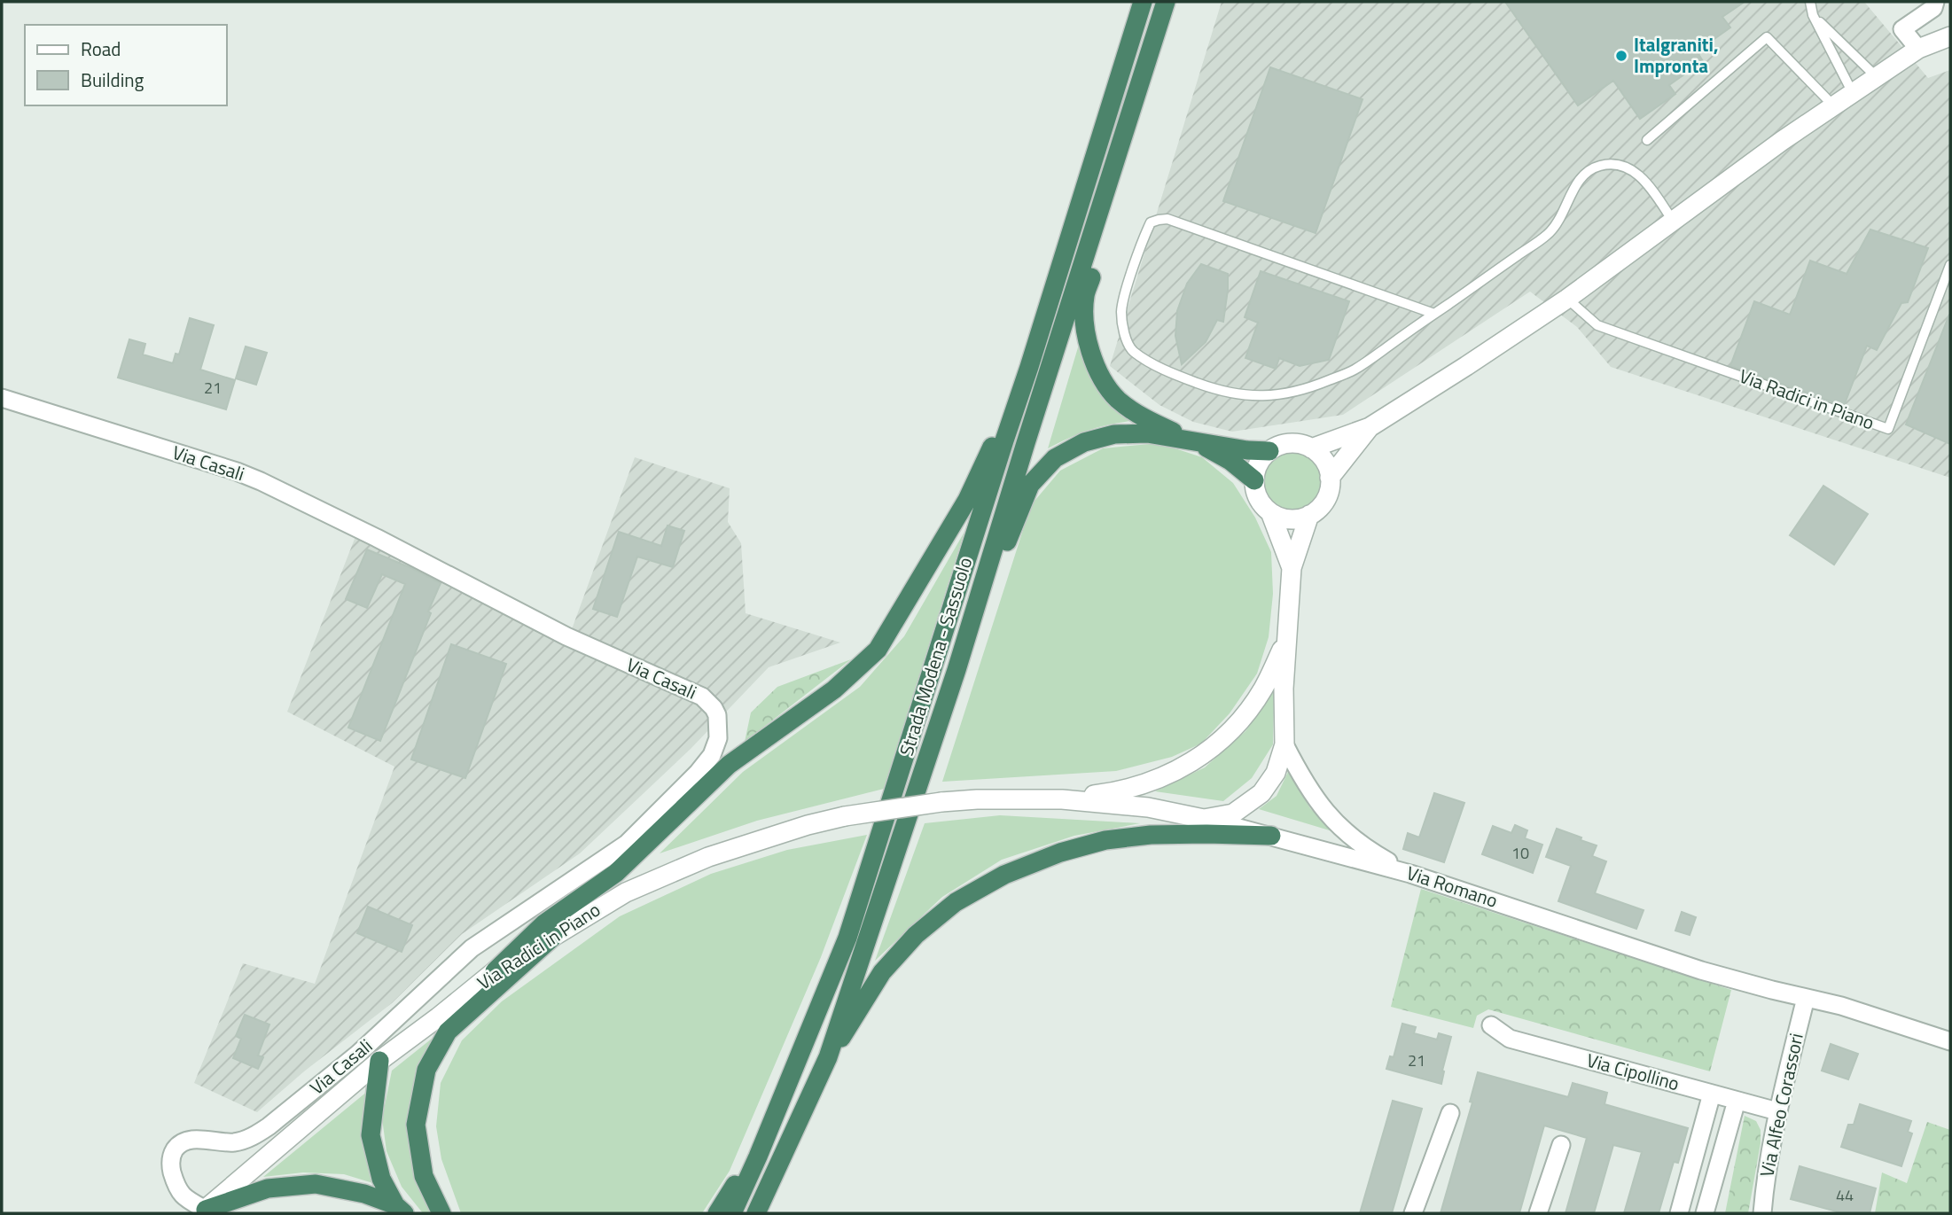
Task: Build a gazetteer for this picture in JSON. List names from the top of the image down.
{
  "streets": {
    "highway": ["Strada Modena - Sassuolo"],
    "street": [
      "Via Radici in Piano",
      "Via Casali",
      "Via Romano",
      "Via Cipollino",
      "Via Alfeo Corassori"
    ]
  },
  "crossings": [
    ["Via Radici in Piano", "Via Casali"],
    ["Via Radici in Piano", "Via Romano"],
    ["Via Romano", "Via Alfeo Corassori"],
    ["Via Cipollino", "Via Alfeo Corassori"]
  ],
  "places": ["Italgraniti, Impronta"],
  "house_numbers": [
    "21",
    "10",
    "21",
    "44"
  ],
  "legend": ["Road", "Building"]
}
